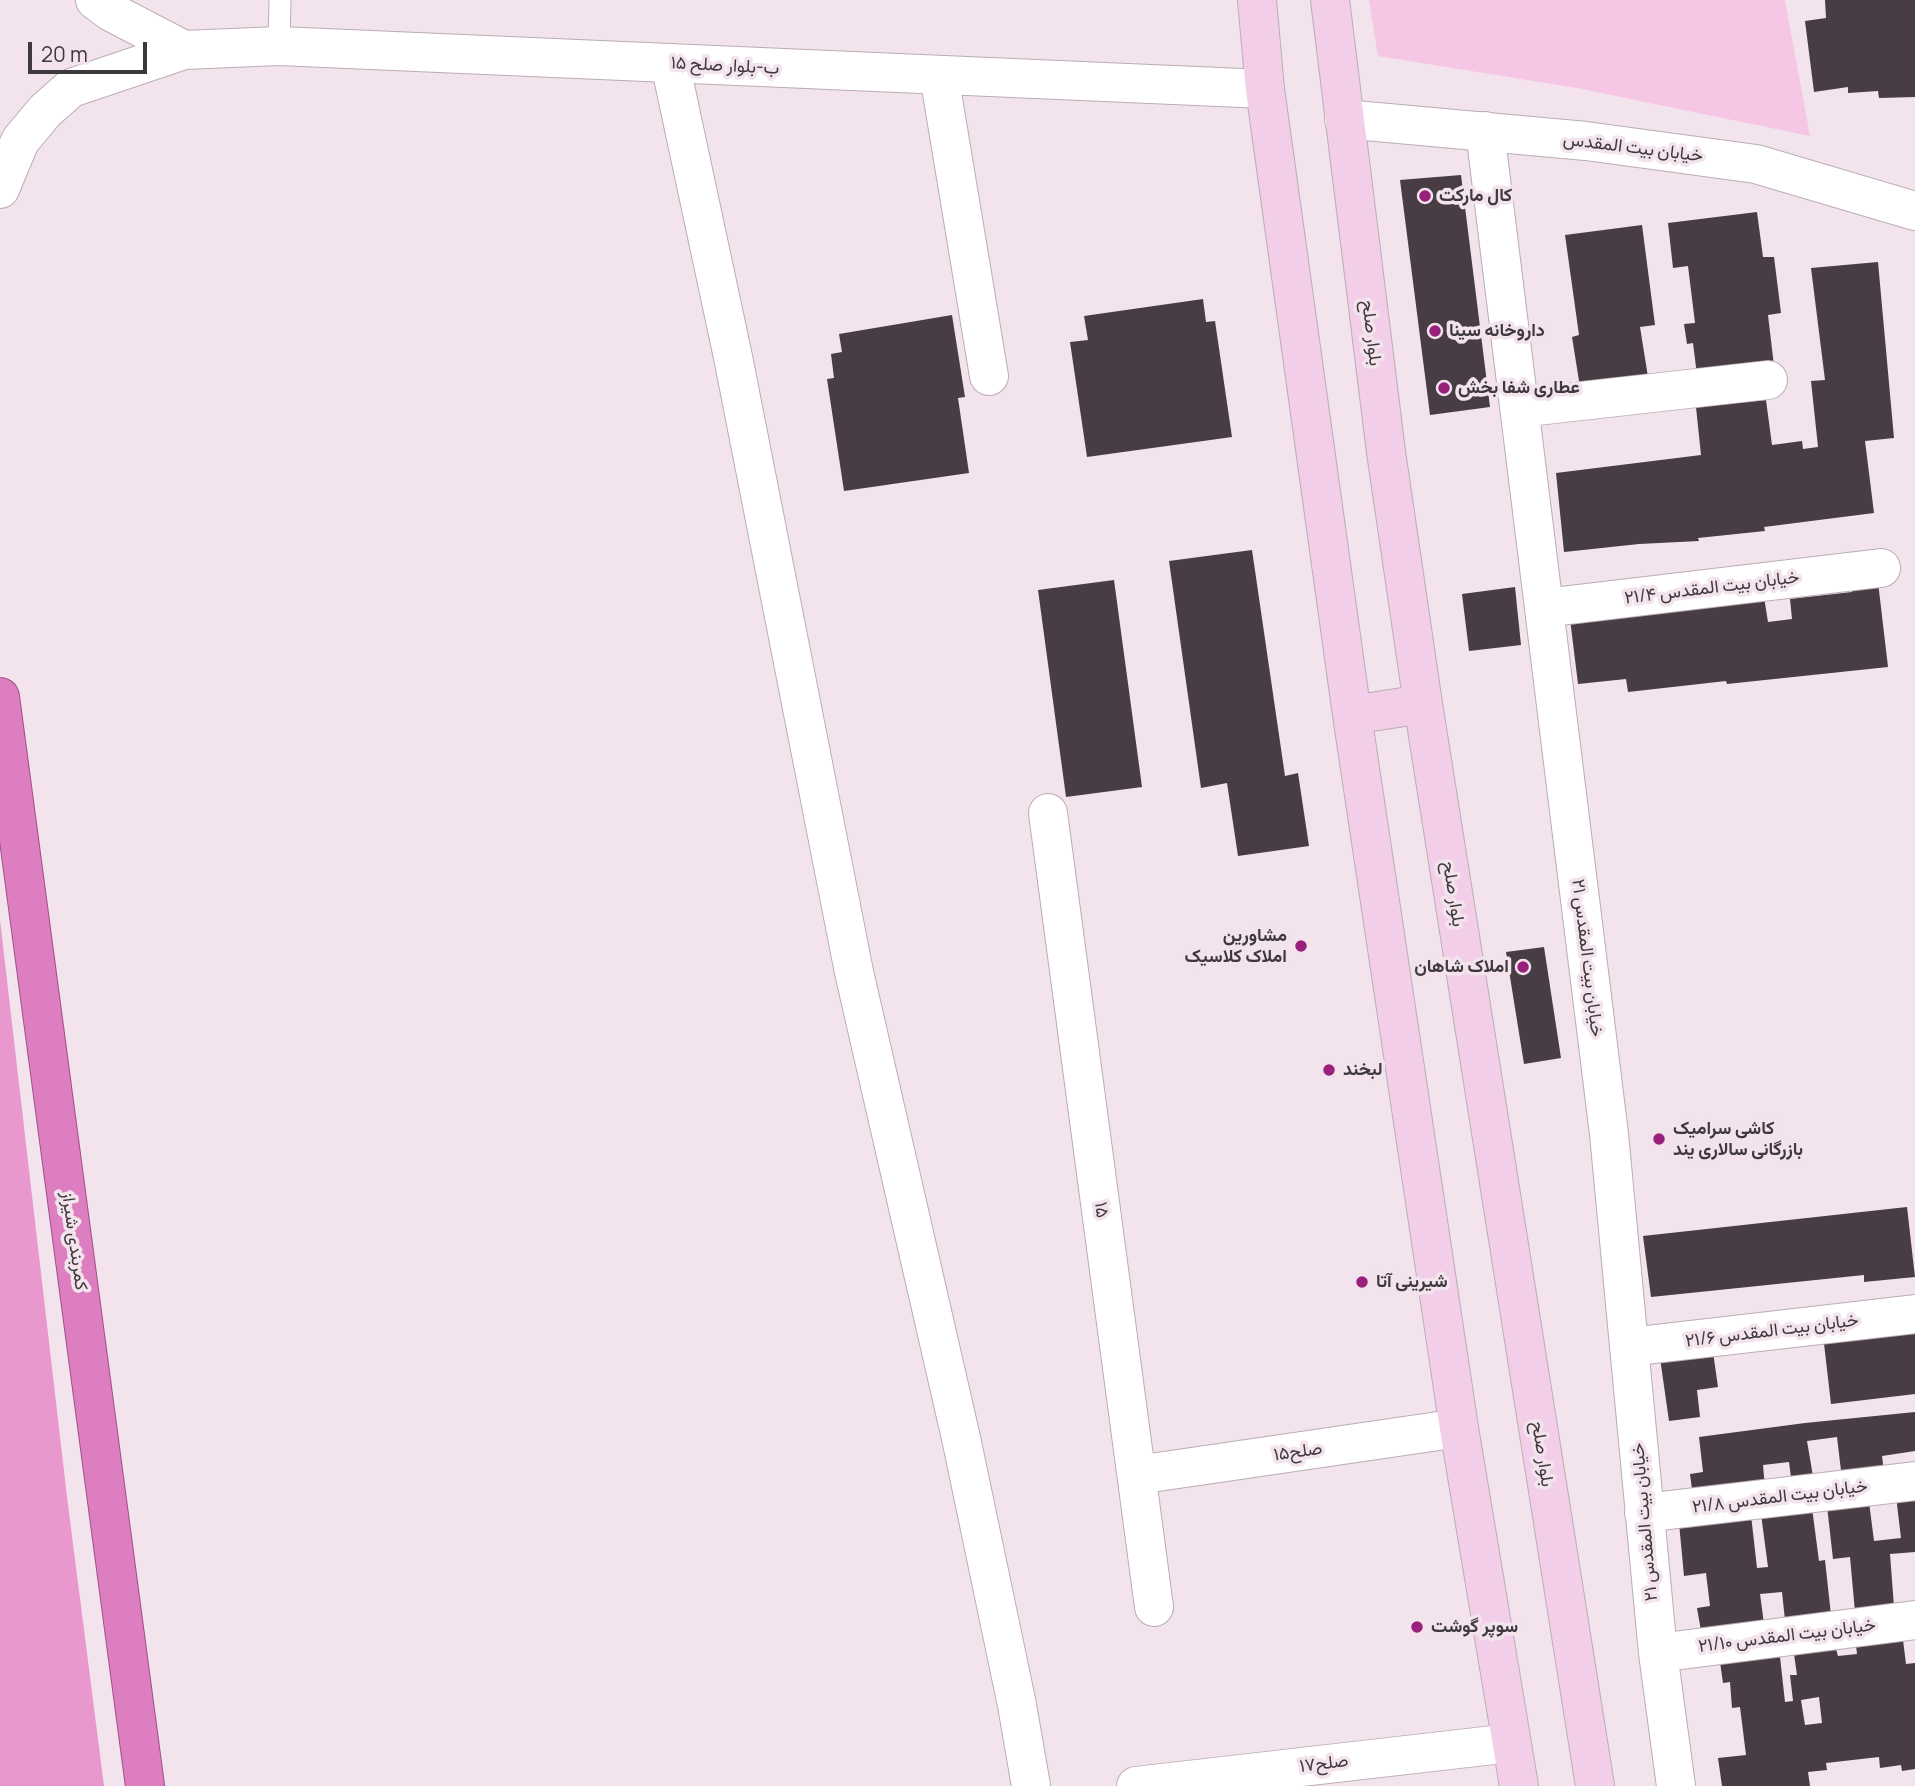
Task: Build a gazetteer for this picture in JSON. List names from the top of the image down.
{
  "streets": {
    "highway": ["کمربندی شیراز"],
    "main road": ["بلوار صلح"],
    "street": [
      "۱۵ ب-بلوار صلح",
      "خیابان بیت المقدس",
      "خیابان بیت المقدس ۲۱/۴",
      "خیابان بیت المقدس ۲۱",
      "۱۵",
      "خیابان بیت المقدس ۲۱/۶",
      "صلح۱۵",
      "خیابان بیت المقدس ۲۱/۸",
      "خیابان بیت المقدس ۲۱/۱۰",
      "صلح۱۷"
    ]
  },
  "crossings": [
    ["خیابان بیت المقدس", "بلوار صلح"],
    ["خیابان بیت المقدس", "خیابان بیت المقدس ۲۱"],
    ["خیابان بیت المقدس ۲۱/۴", "خیابان بیت المقدس ۲۱"],
    ["خیابان بیت المقدس ۲۱", "خیابان بیت المقدس ۲۱/۶"],
    ["خیابان بیت المقدس ۲۱", "خیابان بیت المقدس ۲۱/۸"],
    ["خیابان بیت المقدس ۲۱", "خیابان بیت المقدس ۲۱/۱۰"],
    ["۱۵", "صلح۱۵"]
  ],
  "places": [
    "کال مارکت",
    "داروخانه سینا",
    "عطاری شفا بخش",
    "مشاورین املاک کلاسیک",
    "املاک شاهان",
    "لبخند",
    "کاشی سرامیک بازرگانی سالاری یند",
    "شیرینی آتا",
    "سوپر گوشت"
  ],
  "scale_bar": "20 m"
}
